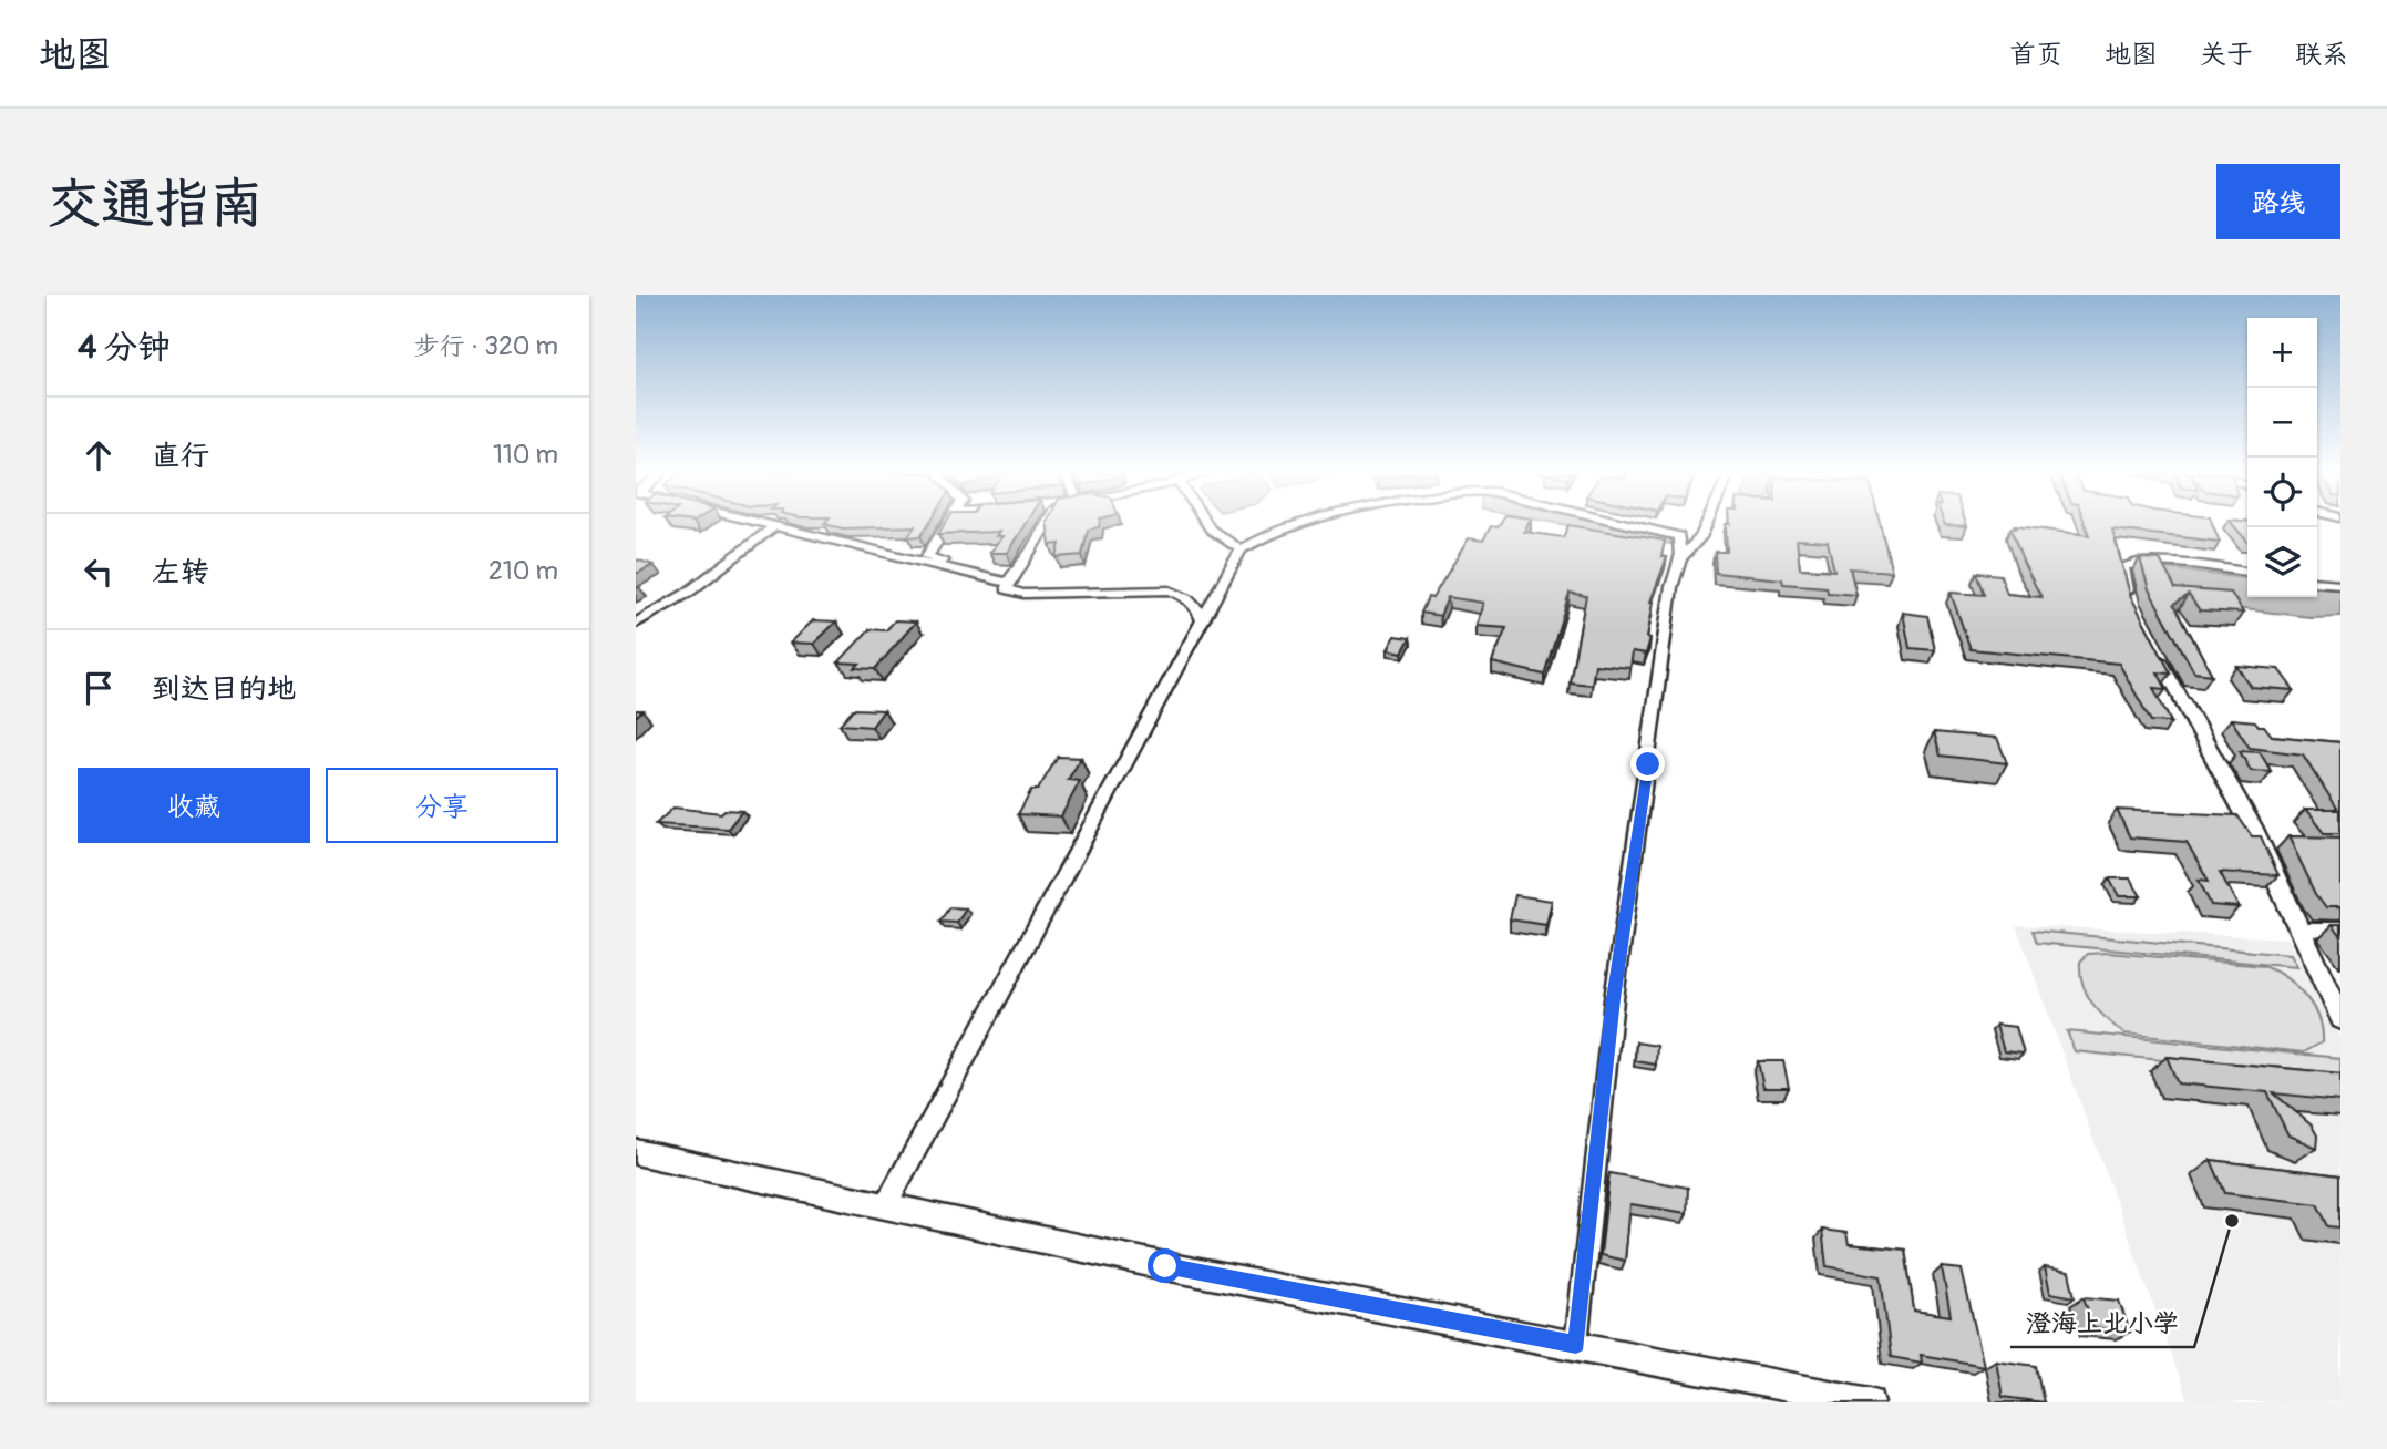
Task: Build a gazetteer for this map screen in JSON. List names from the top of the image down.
{
  "places": ["澄海上北小学"],
  "page": {
    "header": "地图",
    "nav": [
      "首页",
      "地图",
      "关于",
      "联系"
    ],
    "buttons": [
      "路线",
      ["收藏", "分享"]
    ],
    "title": "交通指南",
    "heading": ["4 分钟", "步行 · 320 m"],
    "map_buttons": ["+", "−"],
    "list": [
      ["直行", "110 m"],
      ["左转", "210 m"],
      "到达目的地"
    ]
  }
}
